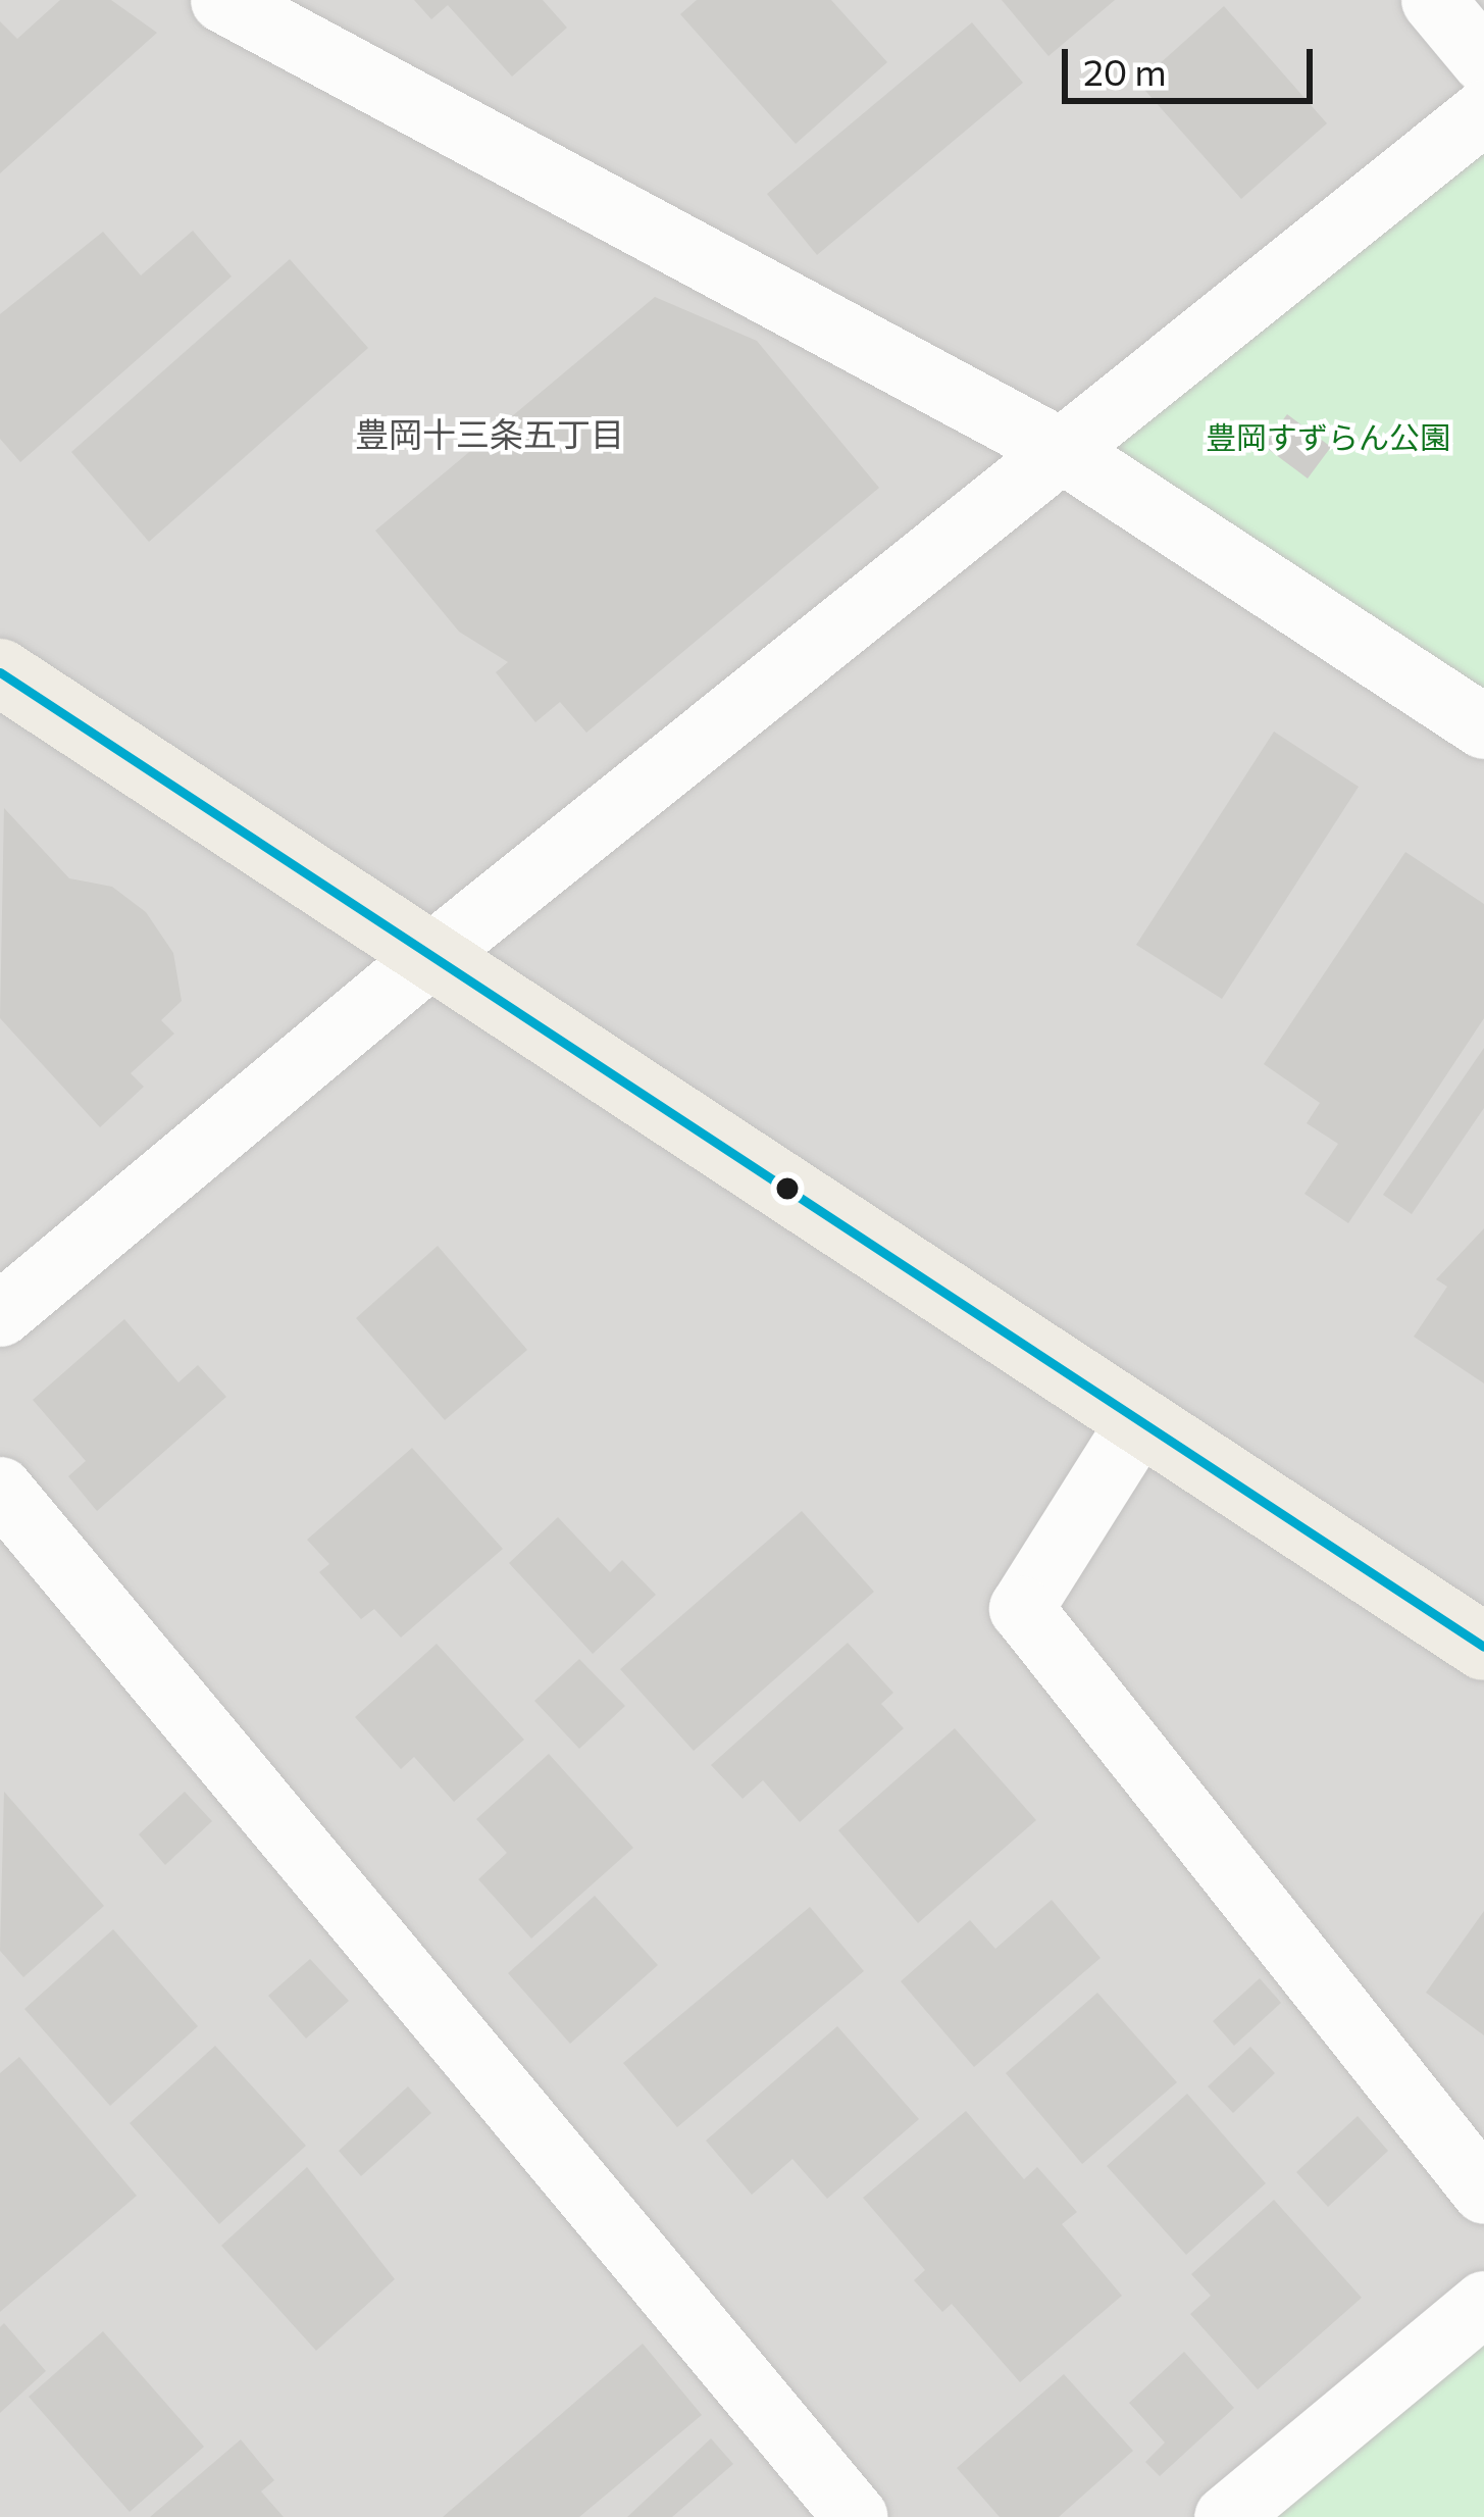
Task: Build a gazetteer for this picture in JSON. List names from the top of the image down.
{
  "districts": ["豊岡十三条五丁目"],
  "parks": ["豊岡すずらん公園"],
  "scale_bar": "20 m"
}
